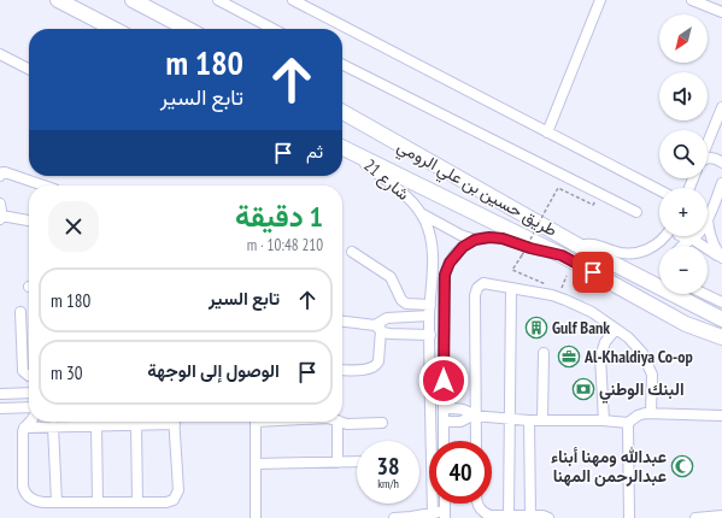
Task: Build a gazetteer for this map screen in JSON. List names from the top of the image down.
{
  "streets": {
    "highway": ["طريق حسين بن علي الرومي"],
    "street": ["شارع 21"]
  },
  "crossings": [
    ["شارع 21", "طريق حسين بن علي الرومي"]
  ],
  "places": {
    "building": ["Gulf Bank"],
    "office": ["Al-Khaldiya Co-op"],
    "bank": ["البنك الوطني"],
    "mosque": ["عبدالله ومهنا أبناء عبدالرحمن المهنا"]
  },
  "north": "bottom left",
  "page": {
    "map_buttons": ["+", "−"],
    "turn": ["180 m", "تابع السير"],
    "then": "ثم",
    "heading": ["1 دقيقة", "210 m · 10:48"],
    "list": [
      {
        "name": "تابع السير",
        "value": "180 m"
      },
      {
        "name": "الوصول إلى الوجهة",
        "value": "30 m"
      }
    ],
    "speed": "38 km/h",
    "limit": "40"
  }
}
